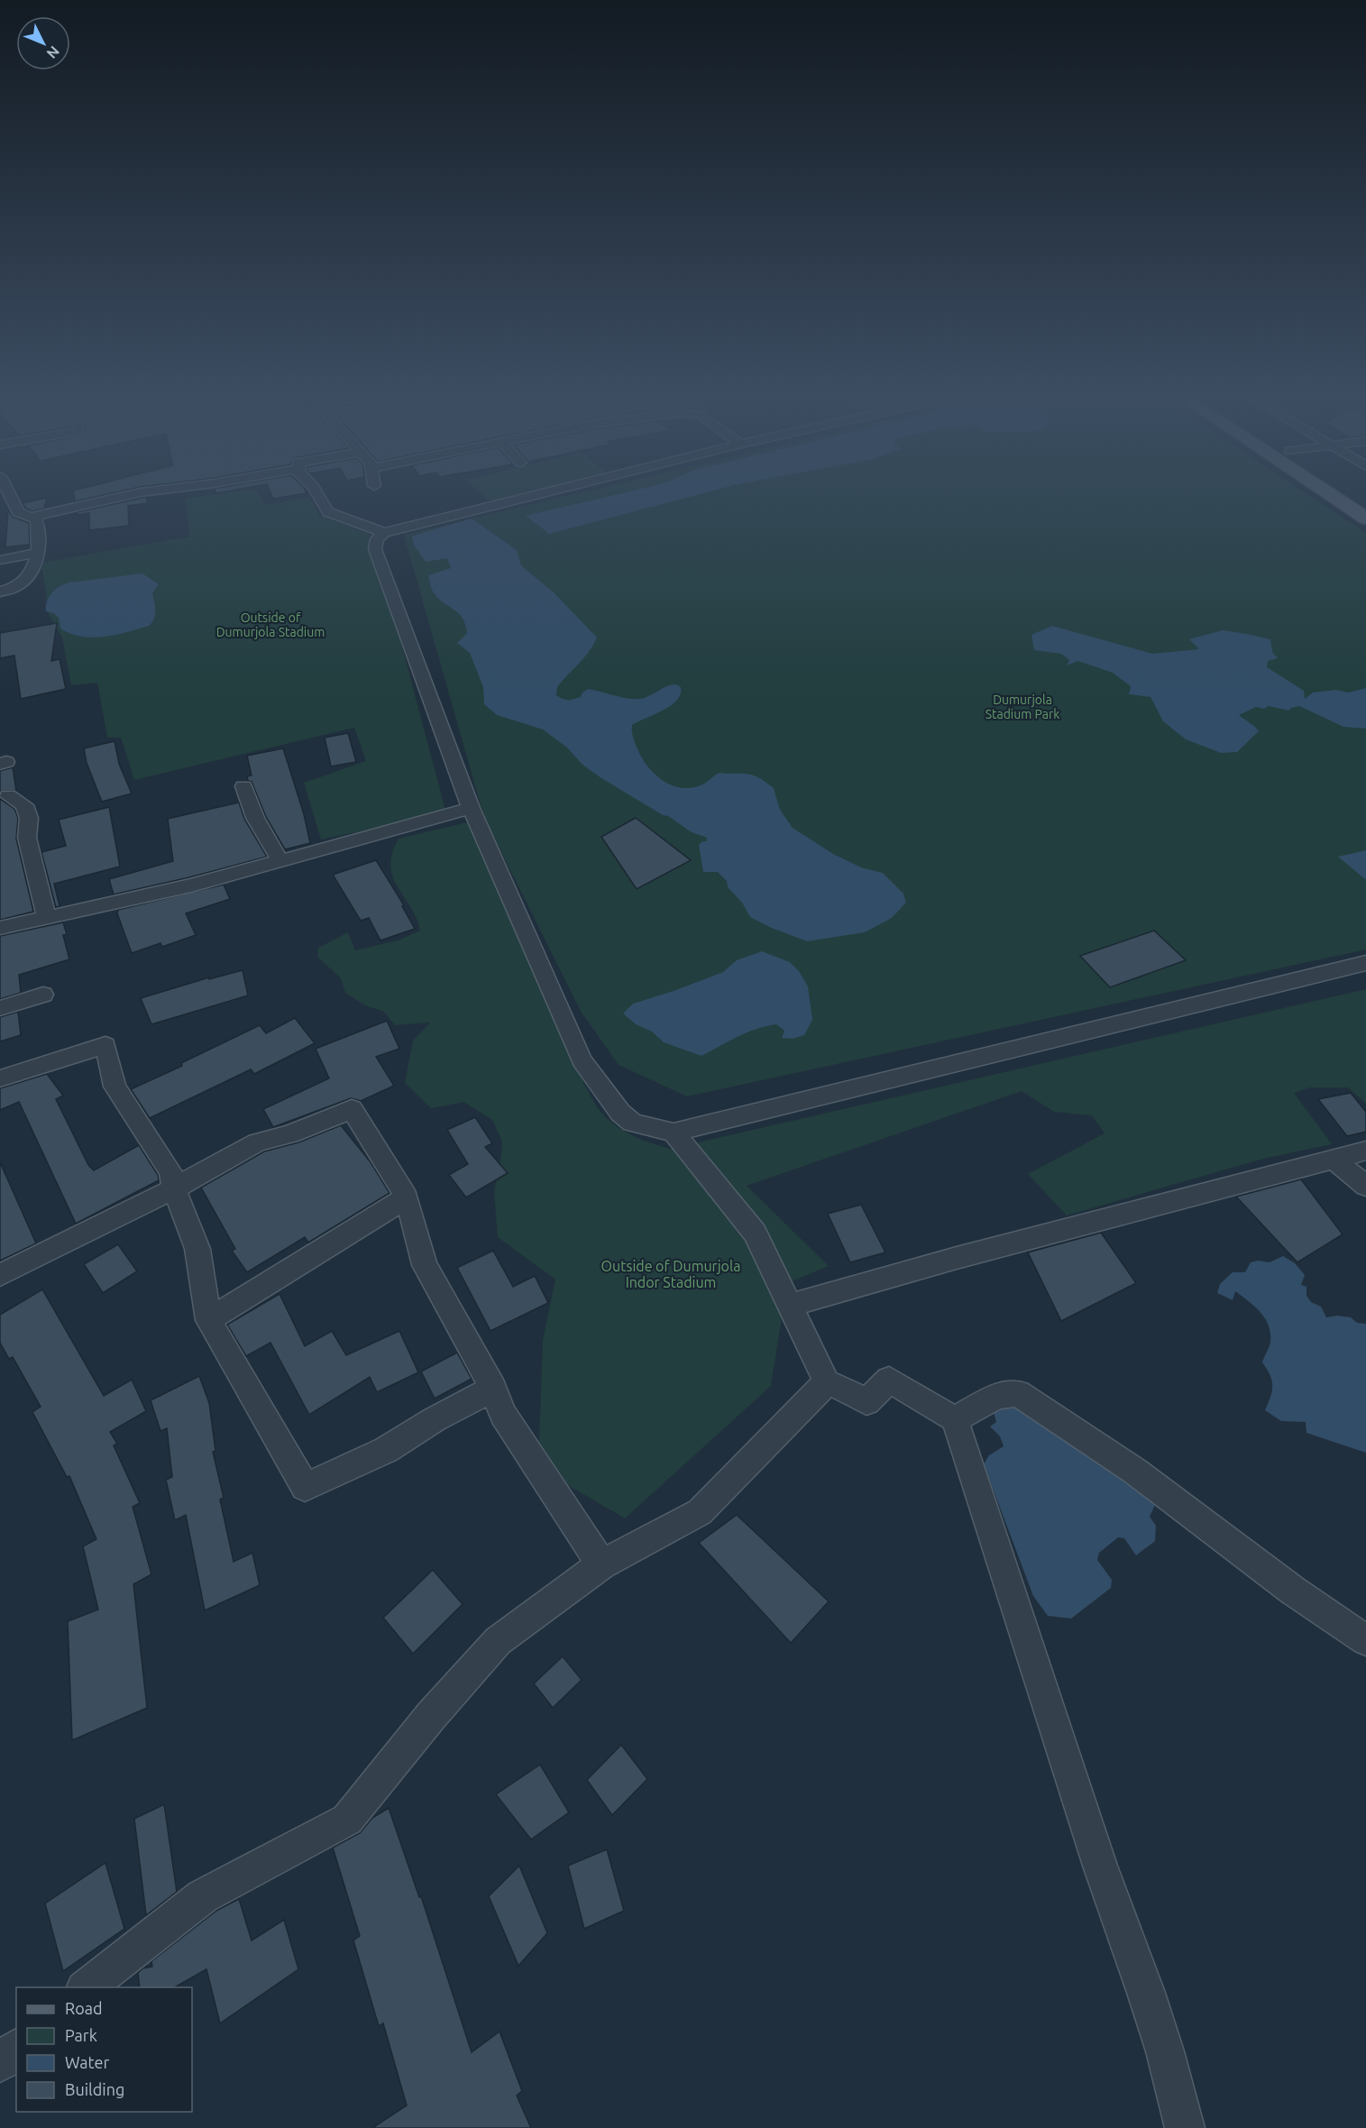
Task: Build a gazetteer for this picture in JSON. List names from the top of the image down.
{
  "parks": ["Outside of Dumurjola Stadium", "Dumurjola Stadium Park", "Outside of Dumurjola Indor Stadium"],
  "legend": [
    "Road",
    "Park",
    "Water",
    "Building"
  ],
  "north": "bottom right"
}
